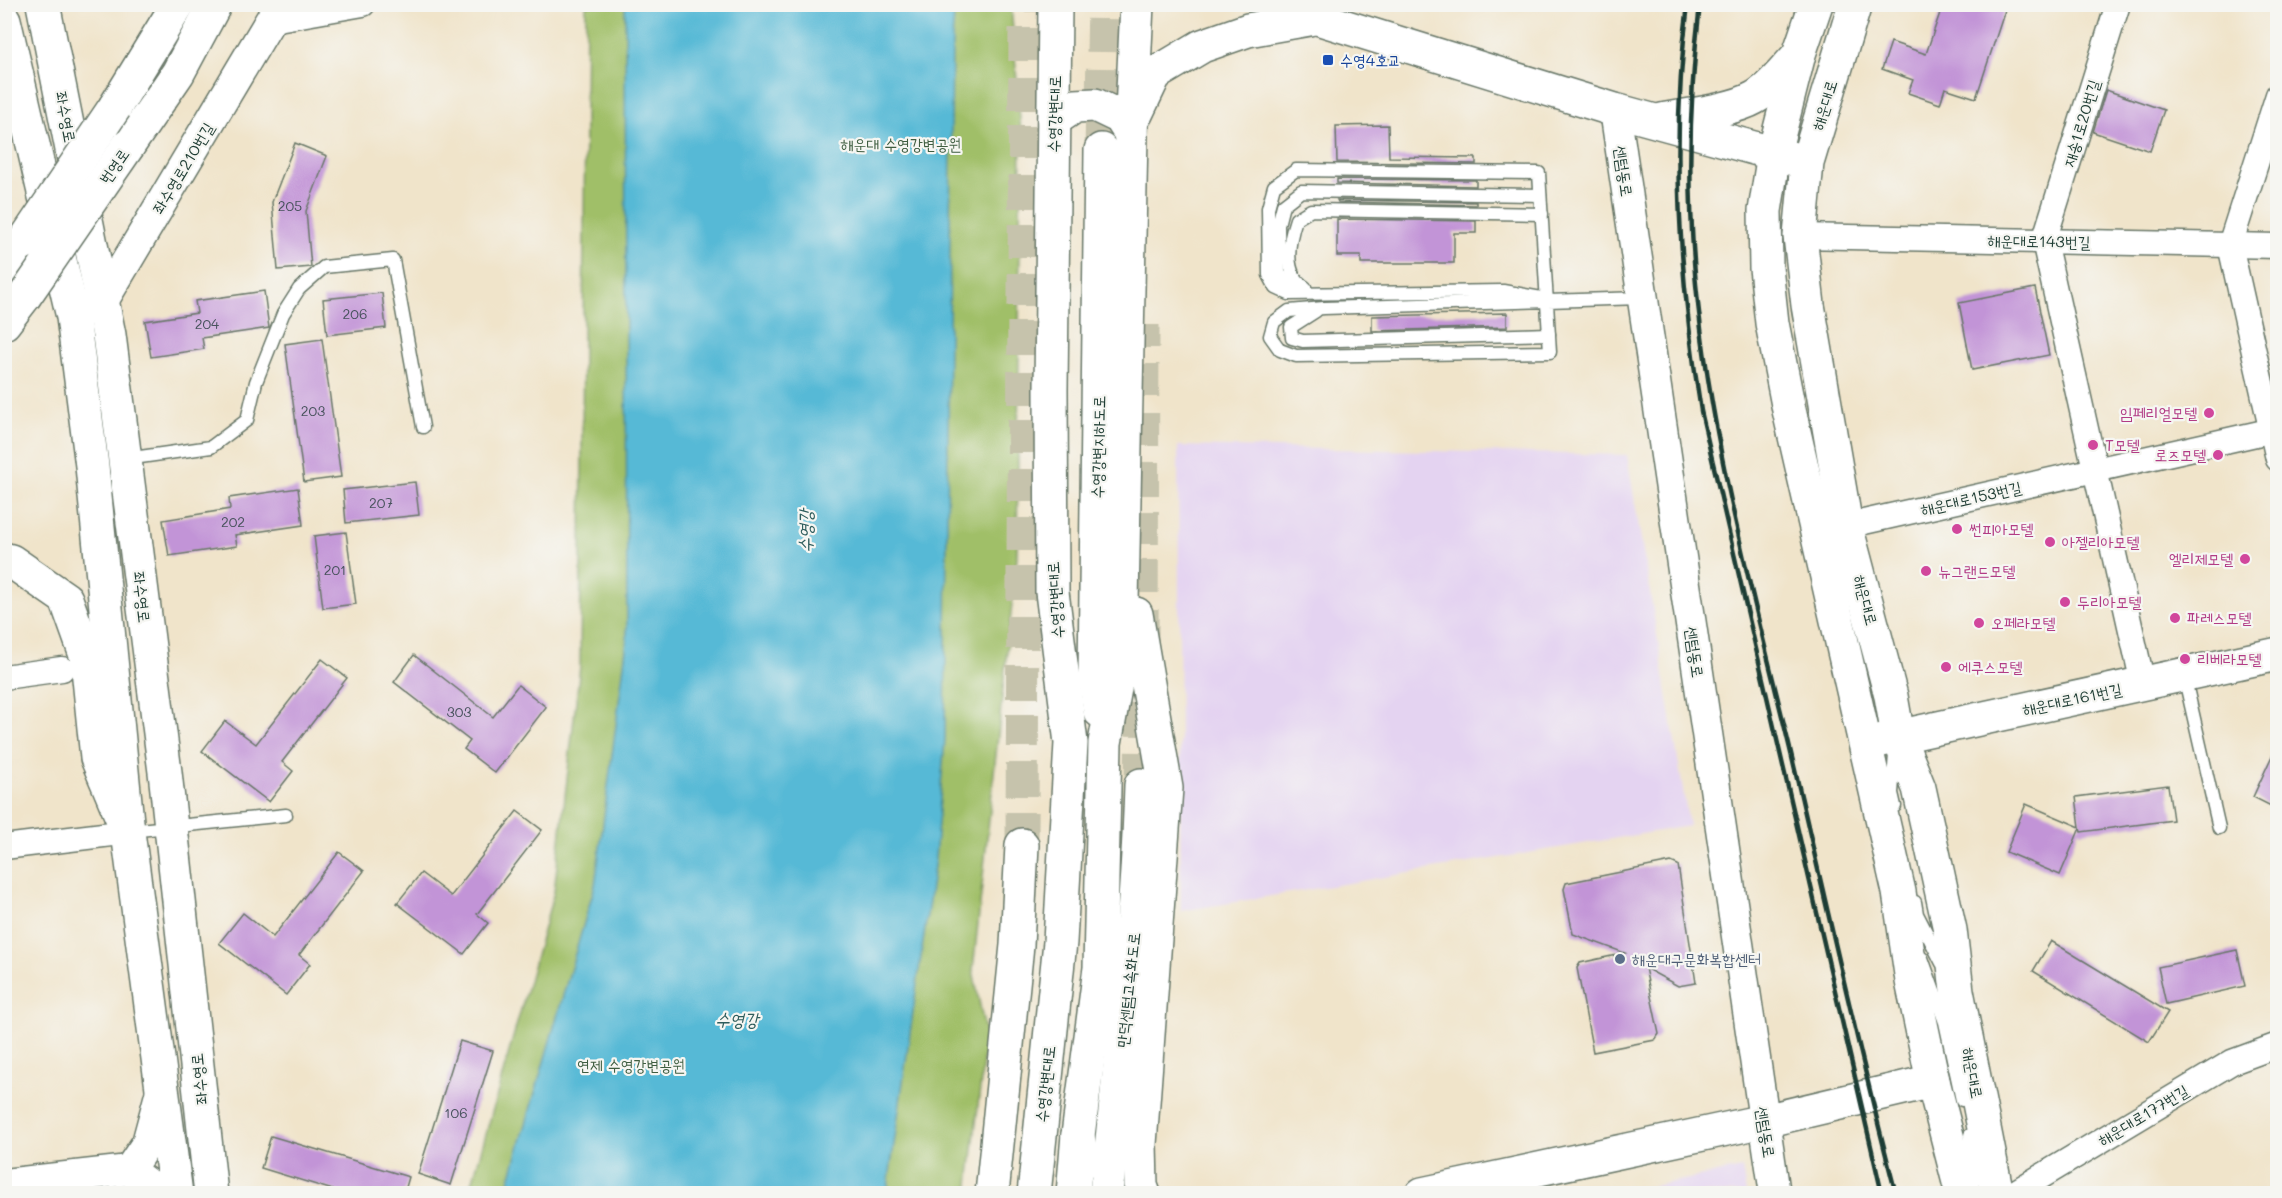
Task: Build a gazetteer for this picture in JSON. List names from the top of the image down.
{
  "streets": {
    "main road": [
      "해운대로",
      "수영강변대로",
      "좌수영로",
      "번영로",
      "수영강변지하도로",
      "해운대로161번길",
      "만덕센텀고속화도로"
    ],
    "street": [
      "재송1로20번길",
      "좌수영로210번길",
      "센텀동로",
      "해운대로143번길",
      "해운대로153번길",
      "해운대로177번길"
    ]
  },
  "crossings": [
    ["해운대로", "해운대로143번길"],
    ["해운대로", "해운대로153번길"],
    ["해운대로", "해운대로161번길"],
    ["수영강변대로", "수영강변지하도로"],
    ["좌수영로", "좌수영로210번길"],
    ["재송1로20번길", "해운대로143번길"]
  ],
  "water": ["수영강"],
  "parks": ["해운대 수영강변공원", "연제 수영강변공원"],
  "places": {
    "transit": ["수영4호교"],
    "other": [
      "임페리얼모텔",
      "T모텔",
      "로즈모텔",
      "썬피아모텔",
      "아젤리아모텔",
      "엘리제모텔",
      "뉴그랜드모텔",
      "두리아모텔",
      "파레스모텔",
      "오페라모텔",
      "리베라모텔",
      "에쿠스모텔",
      "해운대구문화복합센터"
    ]
  },
  "house_numbers": [
    "205",
    "206",
    "204",
    "203",
    "207",
    "202",
    "201",
    "303",
    "106"
  ]
}
